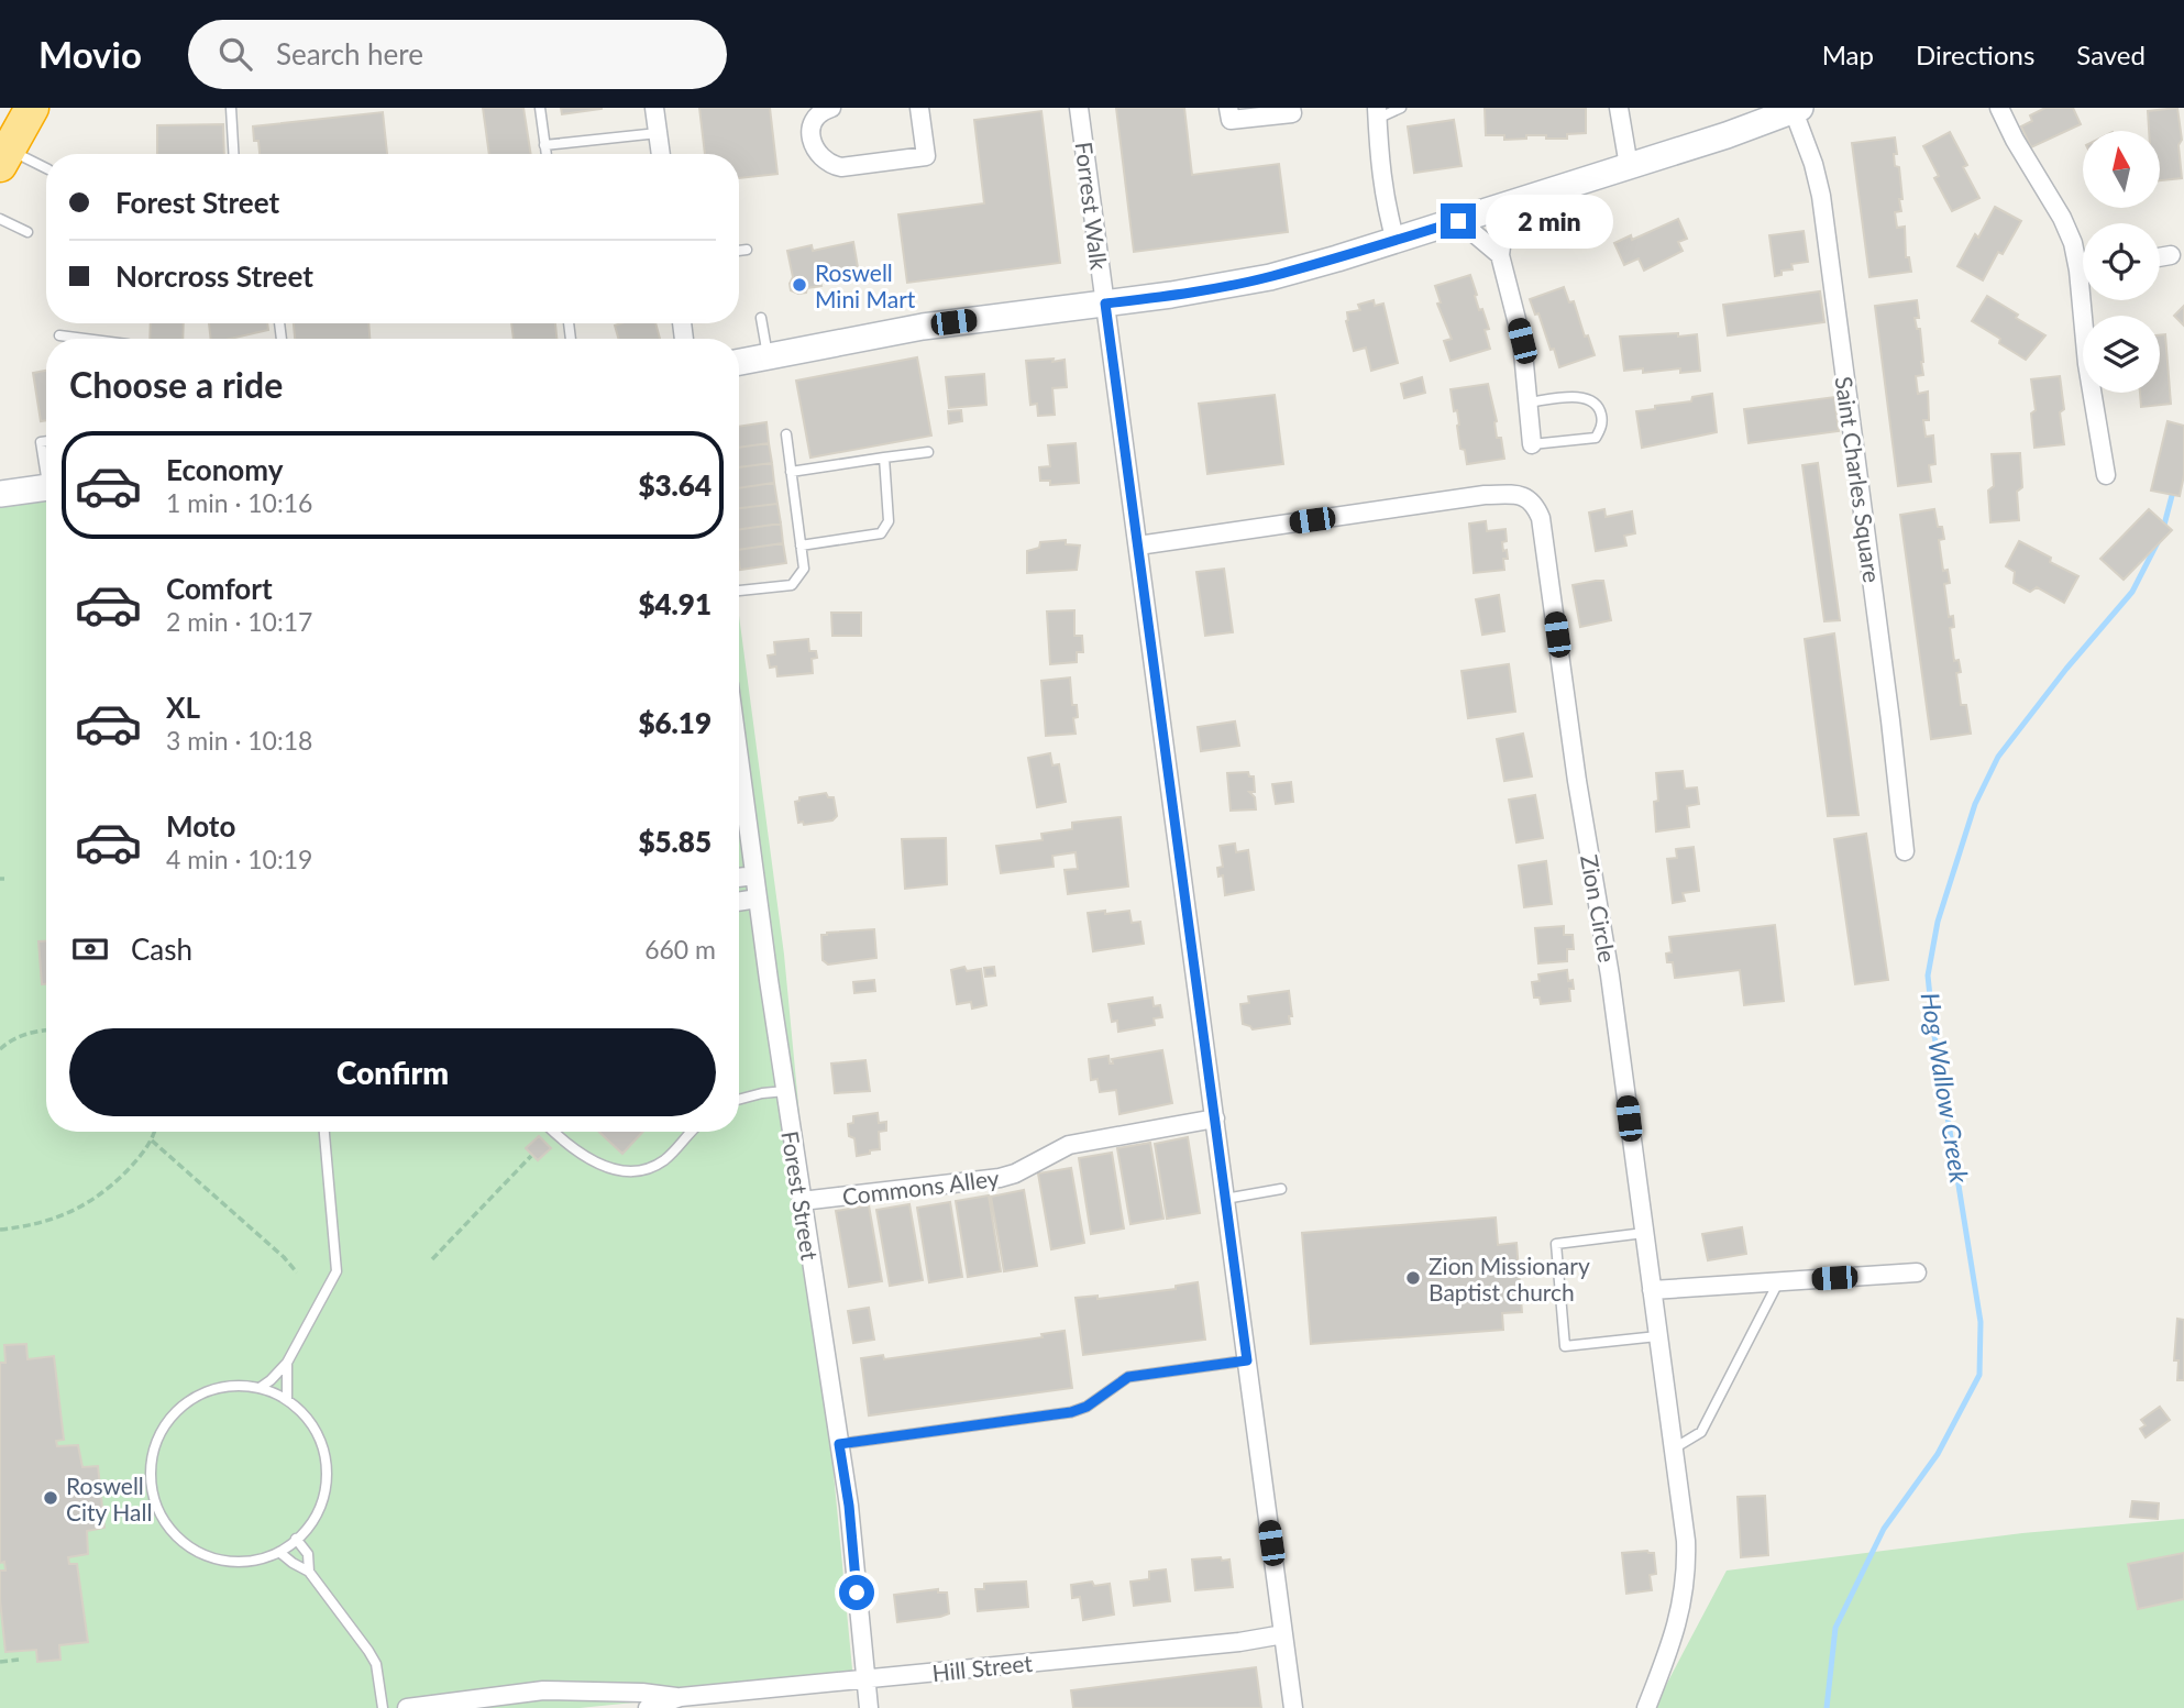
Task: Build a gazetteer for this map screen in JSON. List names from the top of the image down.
{
  "streets": {
    "street": [
      "Forrest Walk",
      "Saint Charles Square",
      "Zion Circle",
      "Commons Alley",
      "Forest Street",
      "Hill Street"
    ]
  },
  "crossings": [
    ["Forrest Walk", "Zion Circle"],
    ["Forrest Walk", "Commons Alley"],
    ["Forrest Walk", "Hill Street"],
    ["Commons Alley", "Forest Street"],
    ["Forest Street", "Hill Street"]
  ],
  "water": ["Hog Wallow Creek"],
  "places": ["Roswell Mini Mart", "Zion Missionary Baptist church", "Roswell City Hall"],
  "north": "top",
  "page": {
    "header": "Movio",
    "search": "Search here",
    "nav": ["Map", "Directions", "Saved"],
    "banner": ["Forest Street", "Norcross Street"],
    "bubble": "2 min",
    "heading": "Choose a ride",
    "list": [
      {
        "name": "Economy",
        "note": "1 min · 10:16",
        "value": "$3.64"
      },
      {
        "name": "Comfort",
        "note": "2 min · 10:17",
        "value": "$4.91"
      },
      {
        "name": "XL",
        "note": "3 min · 10:18",
        "value": "$6.19"
      },
      {
        "name": "Moto",
        "note": "4 min · 10:19",
        "value": "$5.85"
      }
    ],
    "pay": ["Cash", "660 m"],
    "buttons": "Confirm"
  }
}
